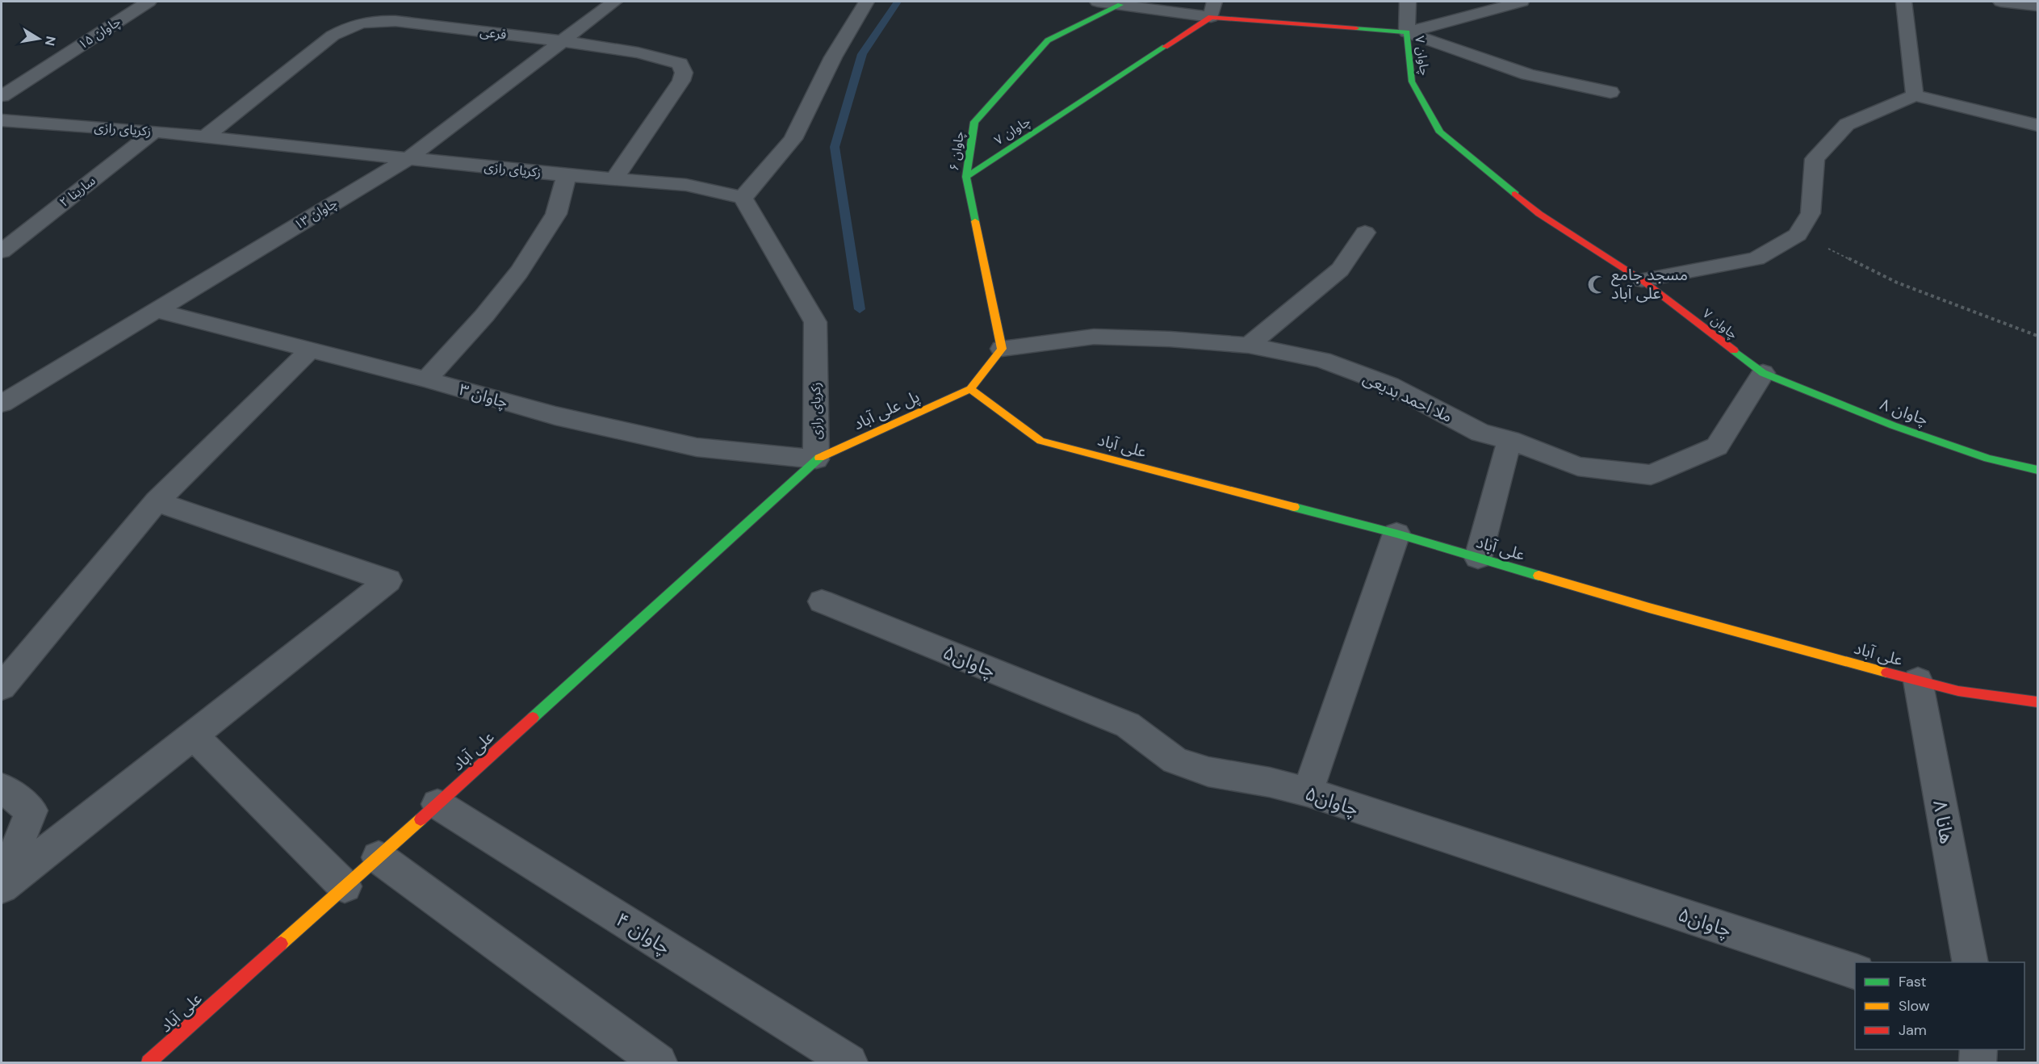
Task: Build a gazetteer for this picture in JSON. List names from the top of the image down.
{
  "streets": {
    "street": [
      "چاوان ۱۵",
      "فرعی",
      "چاوان ۷",
      "زکریای رازی",
      "چاوان ۶",
      "سارینا ۲",
      "چاوان ۱۳",
      "چاوان ۳",
      "ملا احمد بدیعی",
      "پل علی آباد",
      "چاوان ۸",
      "علی آباد",
      "چاوان۵",
      "هانا ۸",
      "چاوان ۴"
    ]
  },
  "crossings": [
    ["فرعی", "زکریای رازی"],
    ["فرعی", "چاوان ۱۳"],
    ["چاوان ۷", "چاوان ۶"],
    ["چاوان ۷", "ملا احمد بدیعی"],
    ["چاوان ۷", "چاوان ۸"],
    ["زکریای رازی", "سارینا ۲"],
    ["زکریای رازی", "چاوان ۱۳"],
    ["زکریای رازی", "چاوان ۳"],
    ["زکریای رازی", "پل علی آباد"],
    ["زکریای رازی", "علی آباد"],
    ["چاوان ۶", "ملا احمد بدیعی"],
    ["چاوان ۱۳", "چاوان ۳"],
    ["چاوان ۳", "پل علی آباد"],
    ["چاوان ۳", "علی آباد"],
    ["ملا احمد بدیعی", "چاوان ۸"],
    ["پل علی آباد", "علی آباد"],
    ["علی آباد", "هانا ۸"],
    ["علی آباد", "چاوان ۴"]
  ],
  "places": {
    "mosque": ["مسجد جامع علی آباد"]
  },
  "legend": ["Fast", "Slow", "Jam"],
  "north": "right"
}
